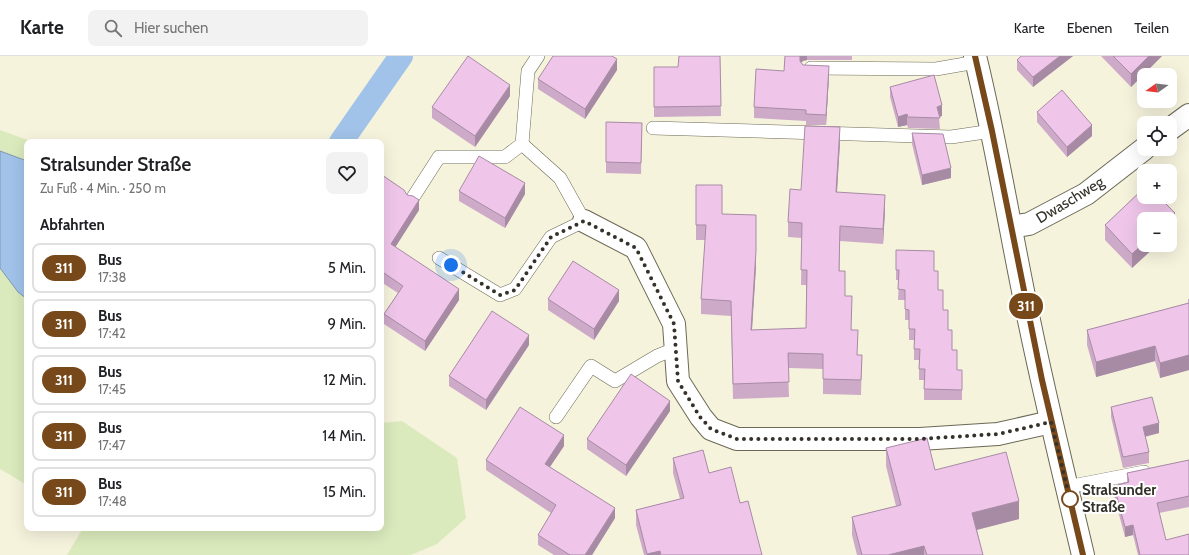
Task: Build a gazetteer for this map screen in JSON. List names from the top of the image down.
{
  "streets": {
    "street": ["Dwaschweg"]
  },
  "places": ["Stralsunder Straße"],
  "lines": ["bus line 311"],
  "north": "left",
  "page": {
    "header": "Karte",
    "search": "Hier suchen",
    "nav": ["Karte", "Ebenen", "Teilen"],
    "on_map": "311",
    "map_buttons": ["+", "−"],
    "heading": [
      ["Stralsunder Straße", "Zu Fuß · 4 Min. · 250 m"],
      "Abfahrten"
    ],
    "list": [
      {
        "mark": "311",
        "name": "Bus",
        "note": "17:38",
        "value": "5 Min."
      },
      {
        "mark": "311",
        "name": "Bus",
        "note": "17:42",
        "value": "9 Min."
      },
      {
        "mark": "311",
        "name": "Bus",
        "note": "17:45",
        "value": "12 Min."
      },
      {
        "mark": "311",
        "name": "Bus",
        "note": "17:47",
        "value": "14 Min."
      },
      {
        "mark": "311",
        "name": "Bus",
        "note": "17:48",
        "value": "15 Min."
      }
    ]
  }
}
